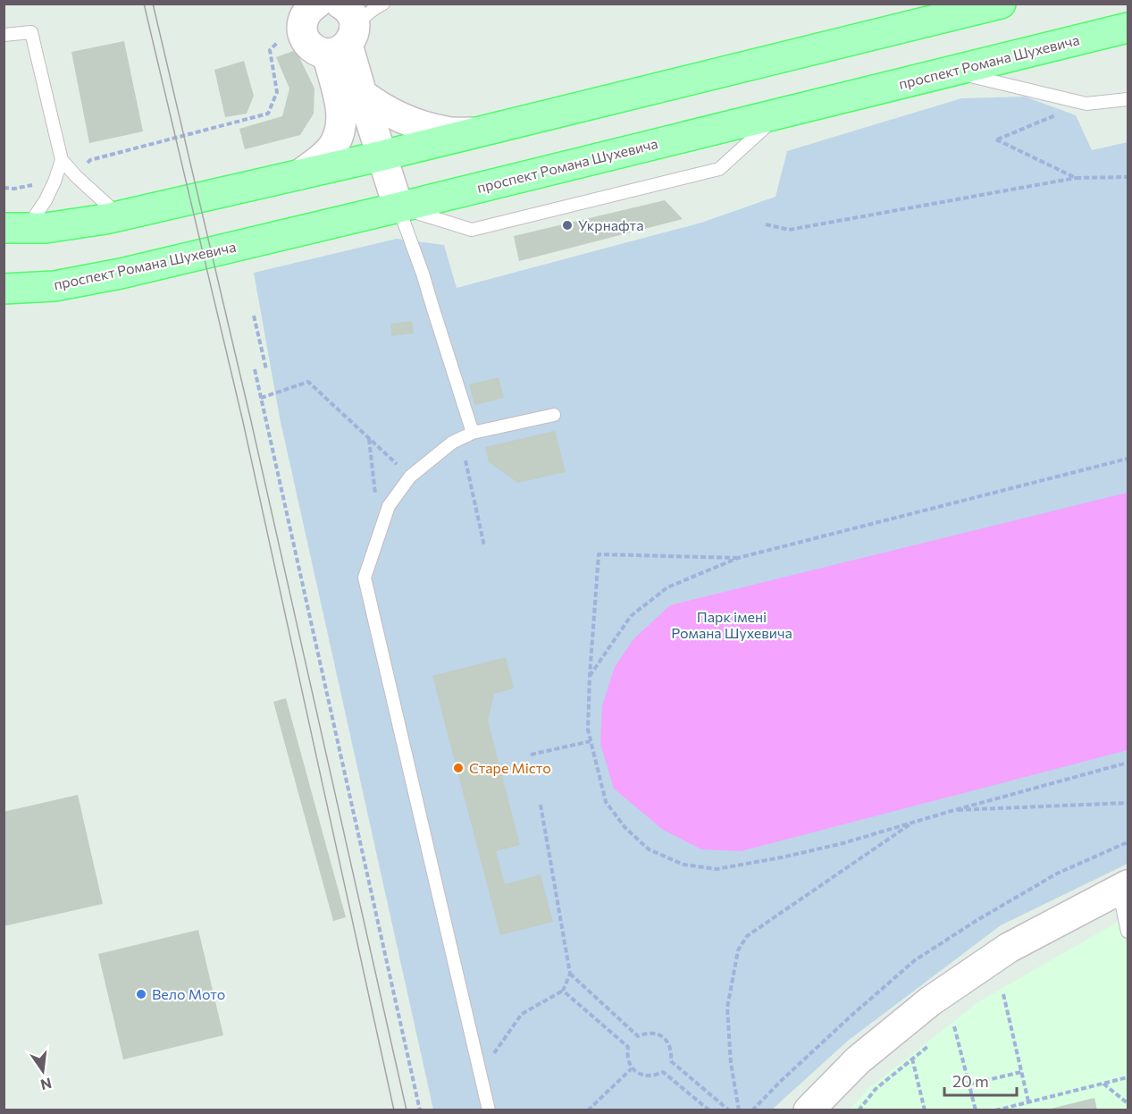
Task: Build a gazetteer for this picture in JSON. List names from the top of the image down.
{
  "streets": {
    "main road": ["проспект Романа Шухевича"]
  },
  "parks": ["Парк імені Романа Шухевича"],
  "places": ["Укрнафта", "Старе Місто", "Вело Мото"],
  "scale_bar": "20 m",
  "north": "bottom"
}
